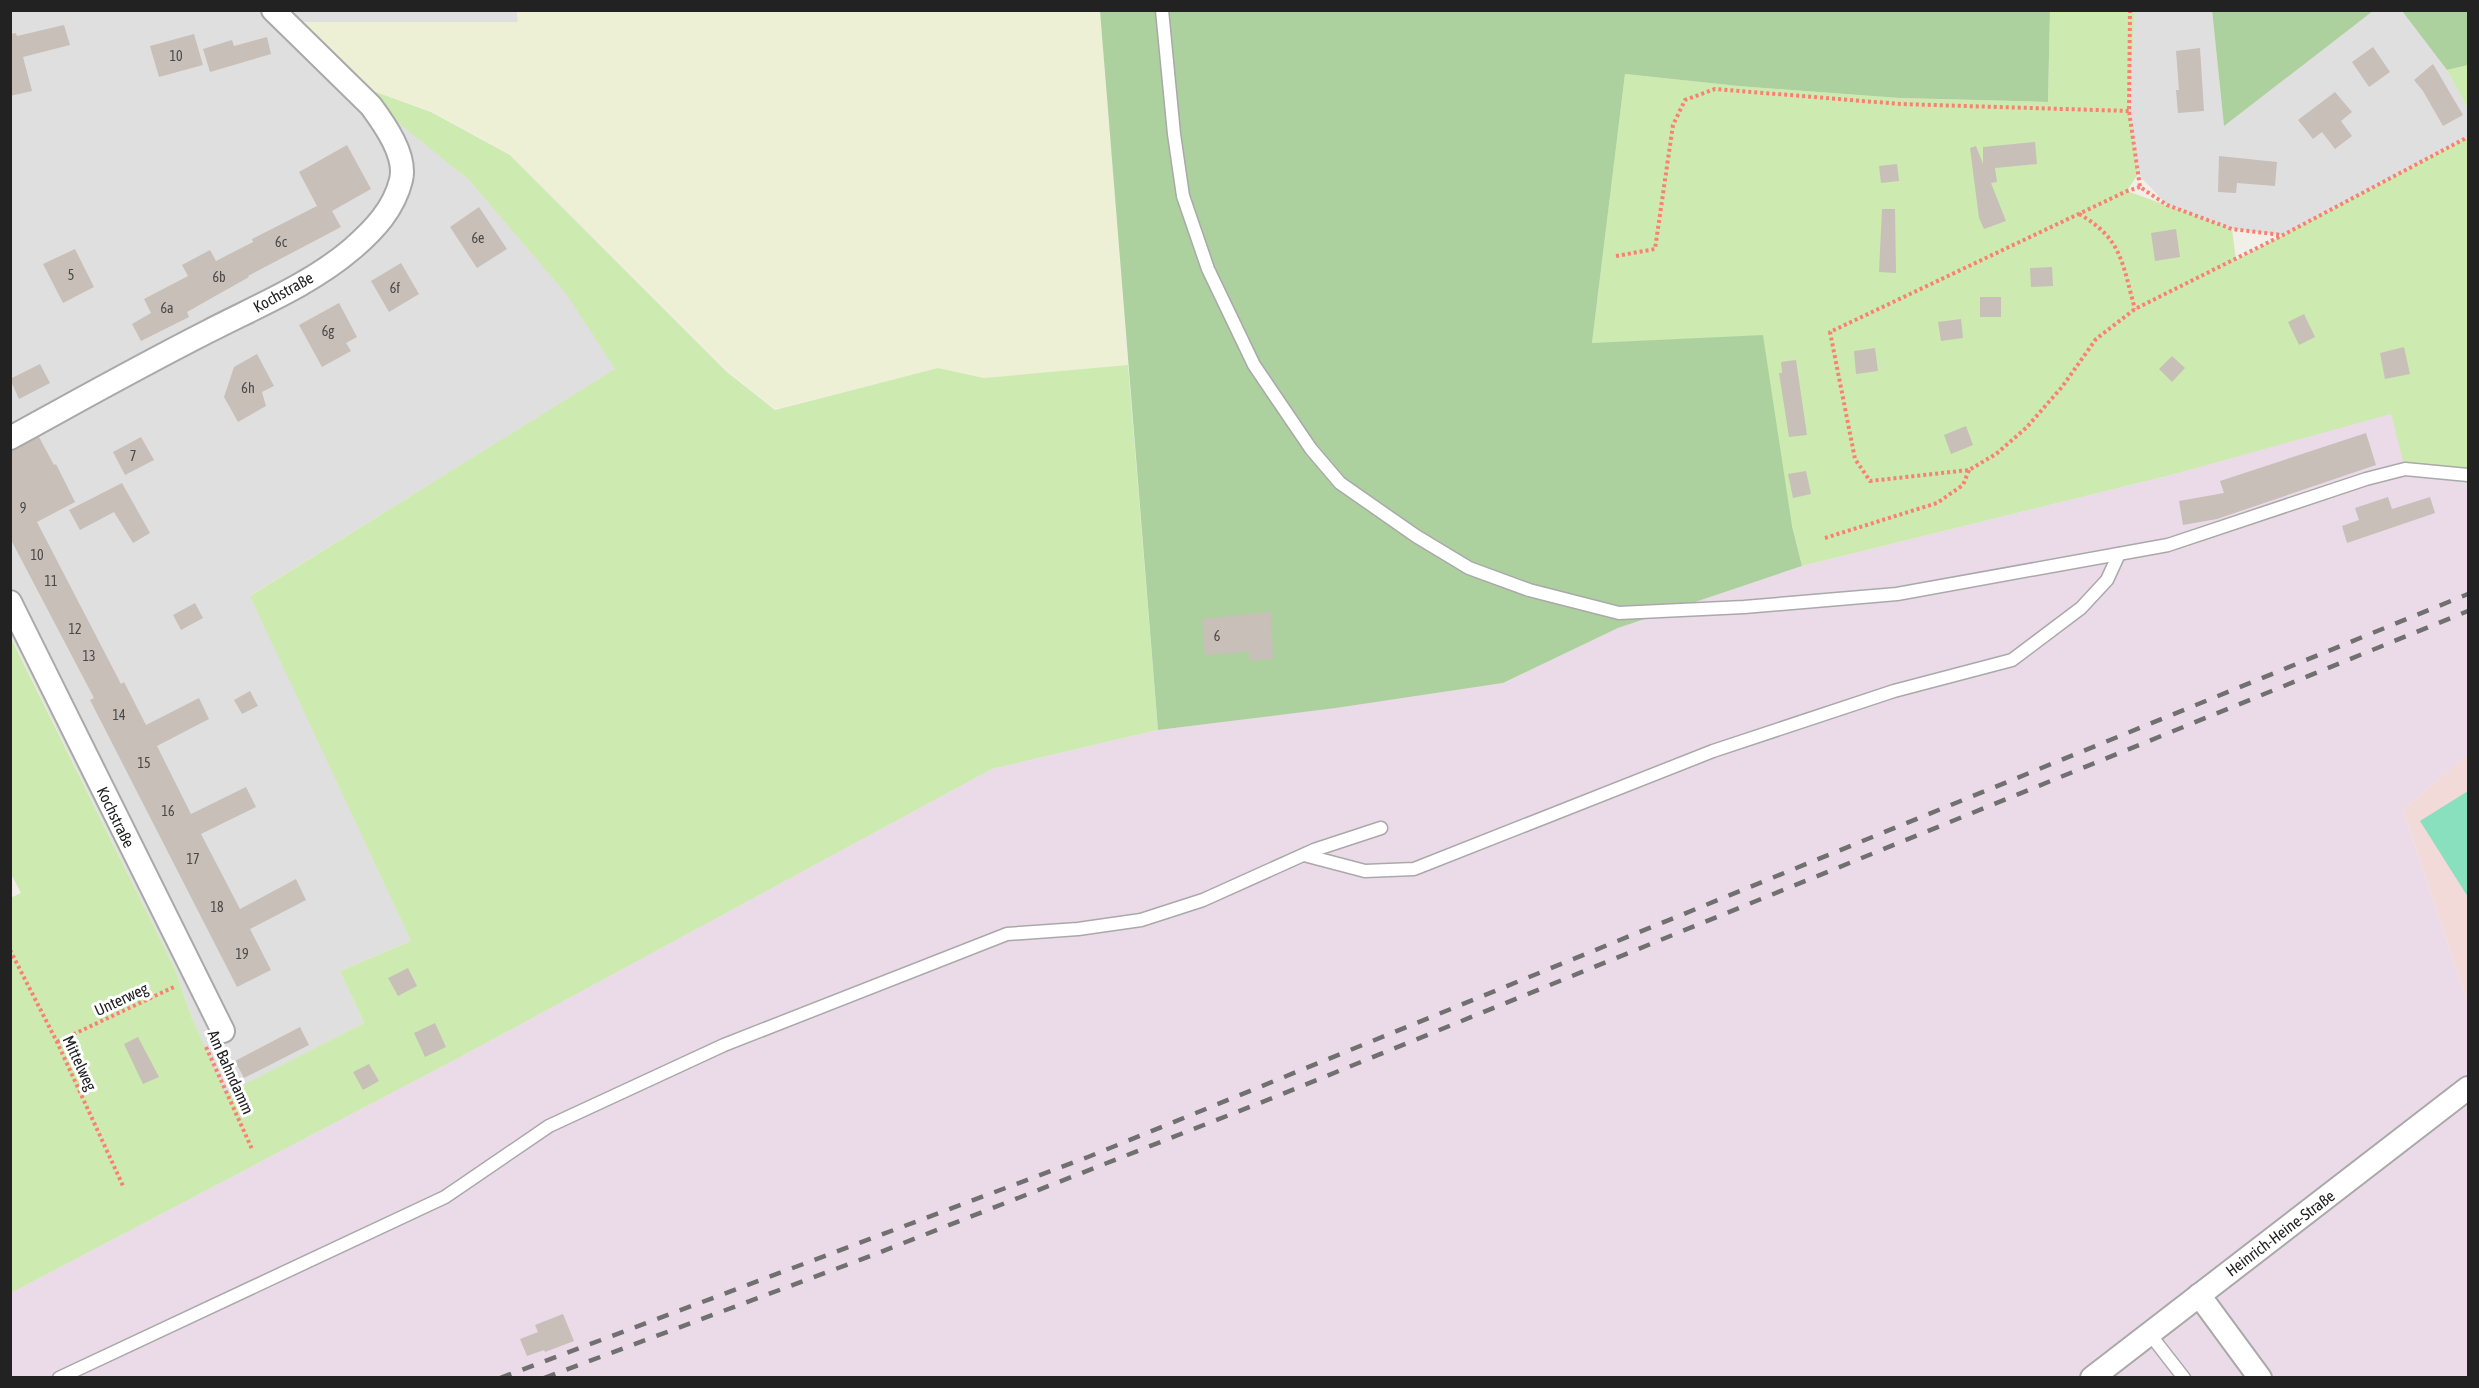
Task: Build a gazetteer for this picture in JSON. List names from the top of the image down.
{
  "streets": {
    "street": ["Kochstraße", "Heinrich-Heine-Straße"],
    "path": ["Unterweg", "Mittelweg", "Am Bahndamm"]
  },
  "crossings": [
    ["Kochstraße", "Unterweg"],
    ["Kochstraße", "Am Bahndamm"],
    ["Unterweg", "Mittelweg"]
  ],
  "house_numbers": [
    "10",
    "6e",
    "6c",
    "5",
    "6b",
    "6f",
    "6a",
    "6g",
    "6h",
    "7",
    "9",
    "10",
    "11",
    "12",
    "6",
    "13",
    "14",
    "15",
    "16",
    "17",
    "18",
    "19"
  ]
}
